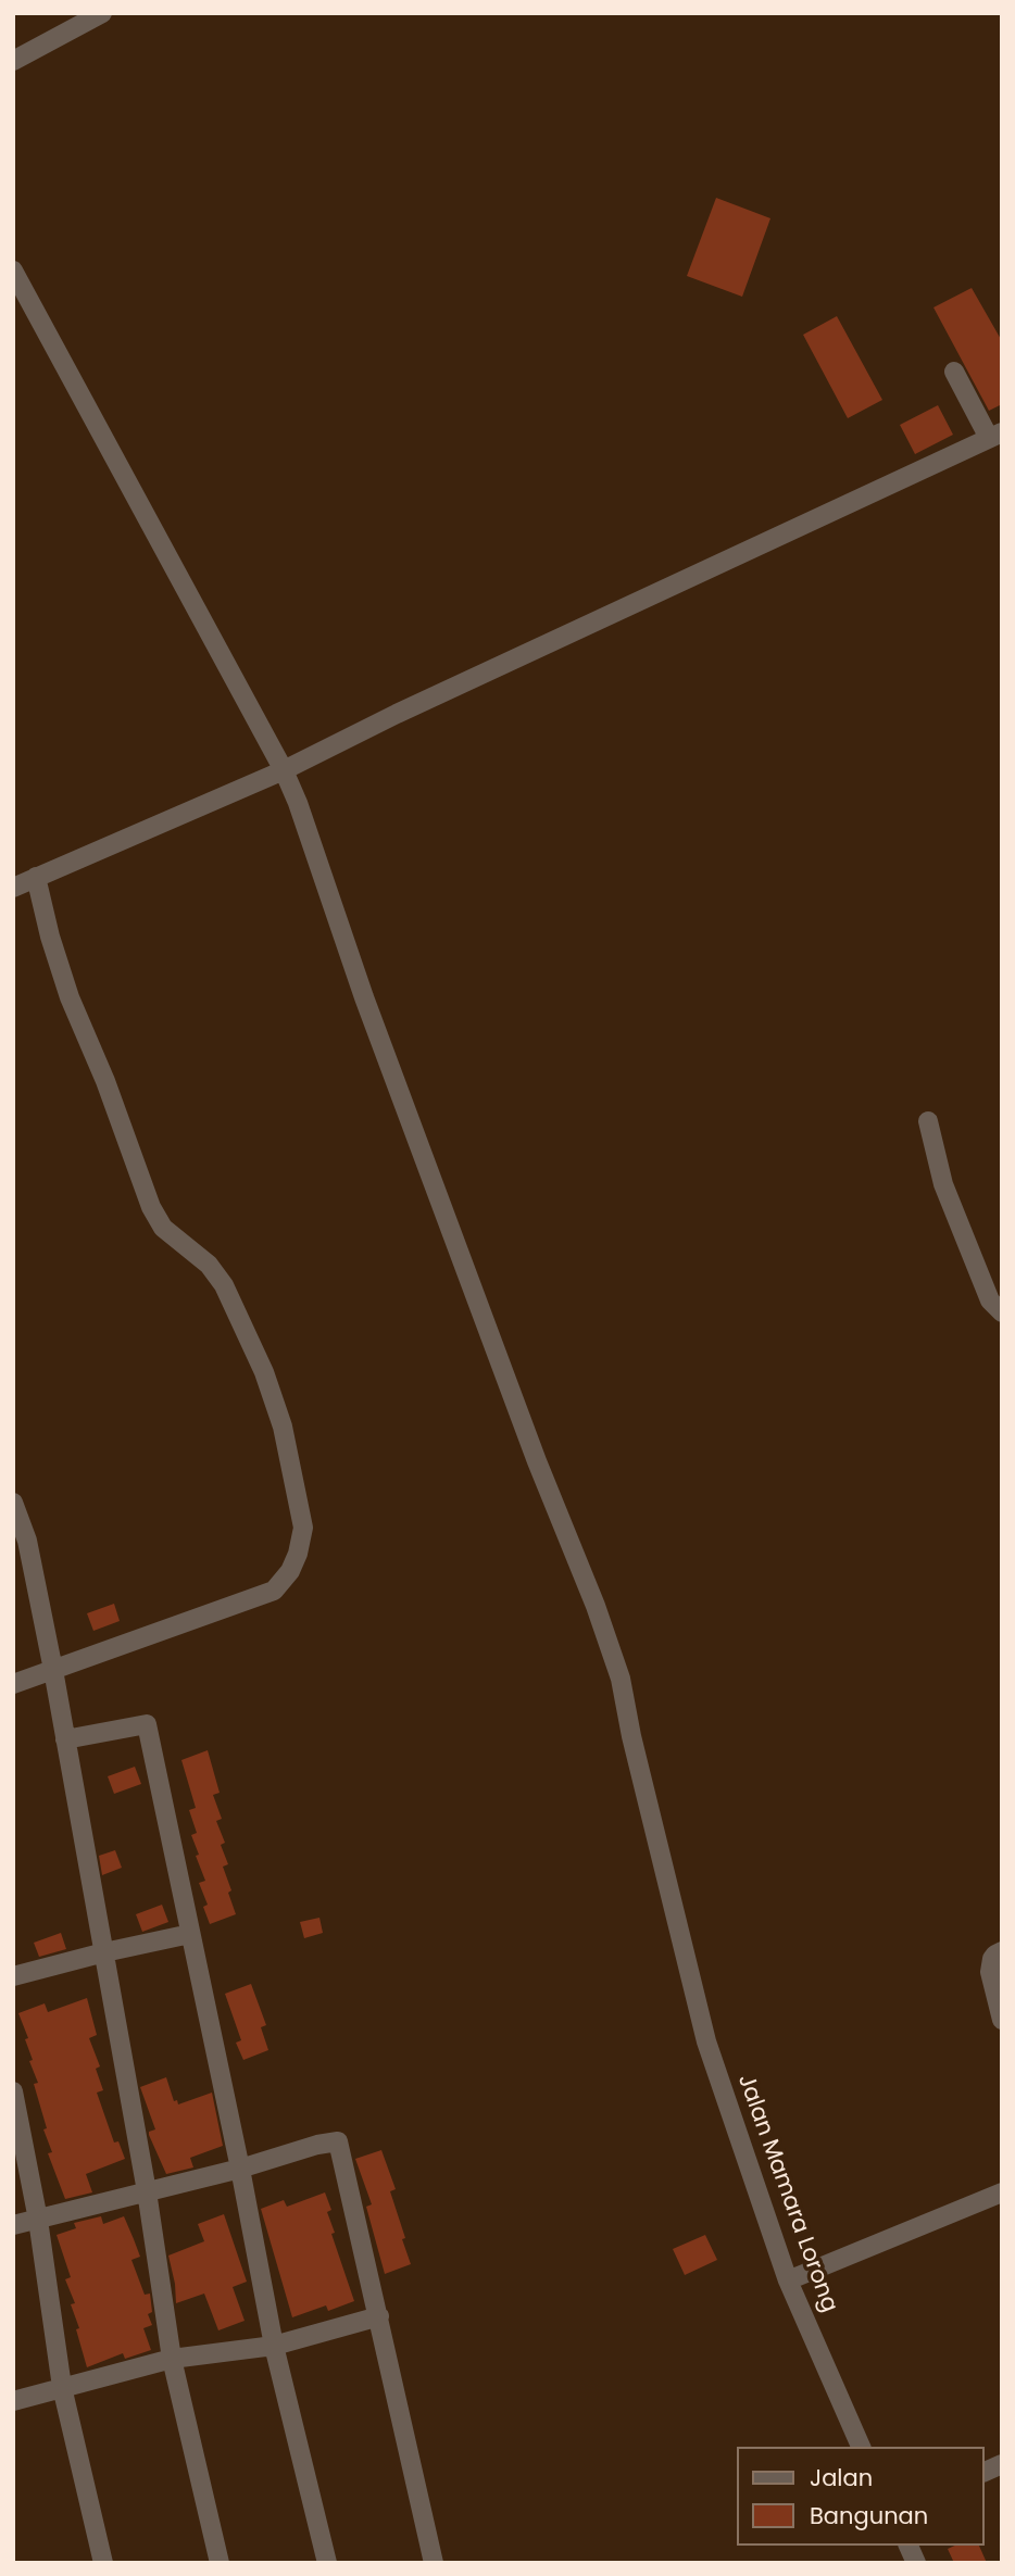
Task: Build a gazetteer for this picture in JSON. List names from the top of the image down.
{
  "streets": {
    "street": ["Jalan Mamara Lorong"]
  },
  "legend": ["Jalan", "Bangunan"]
}
